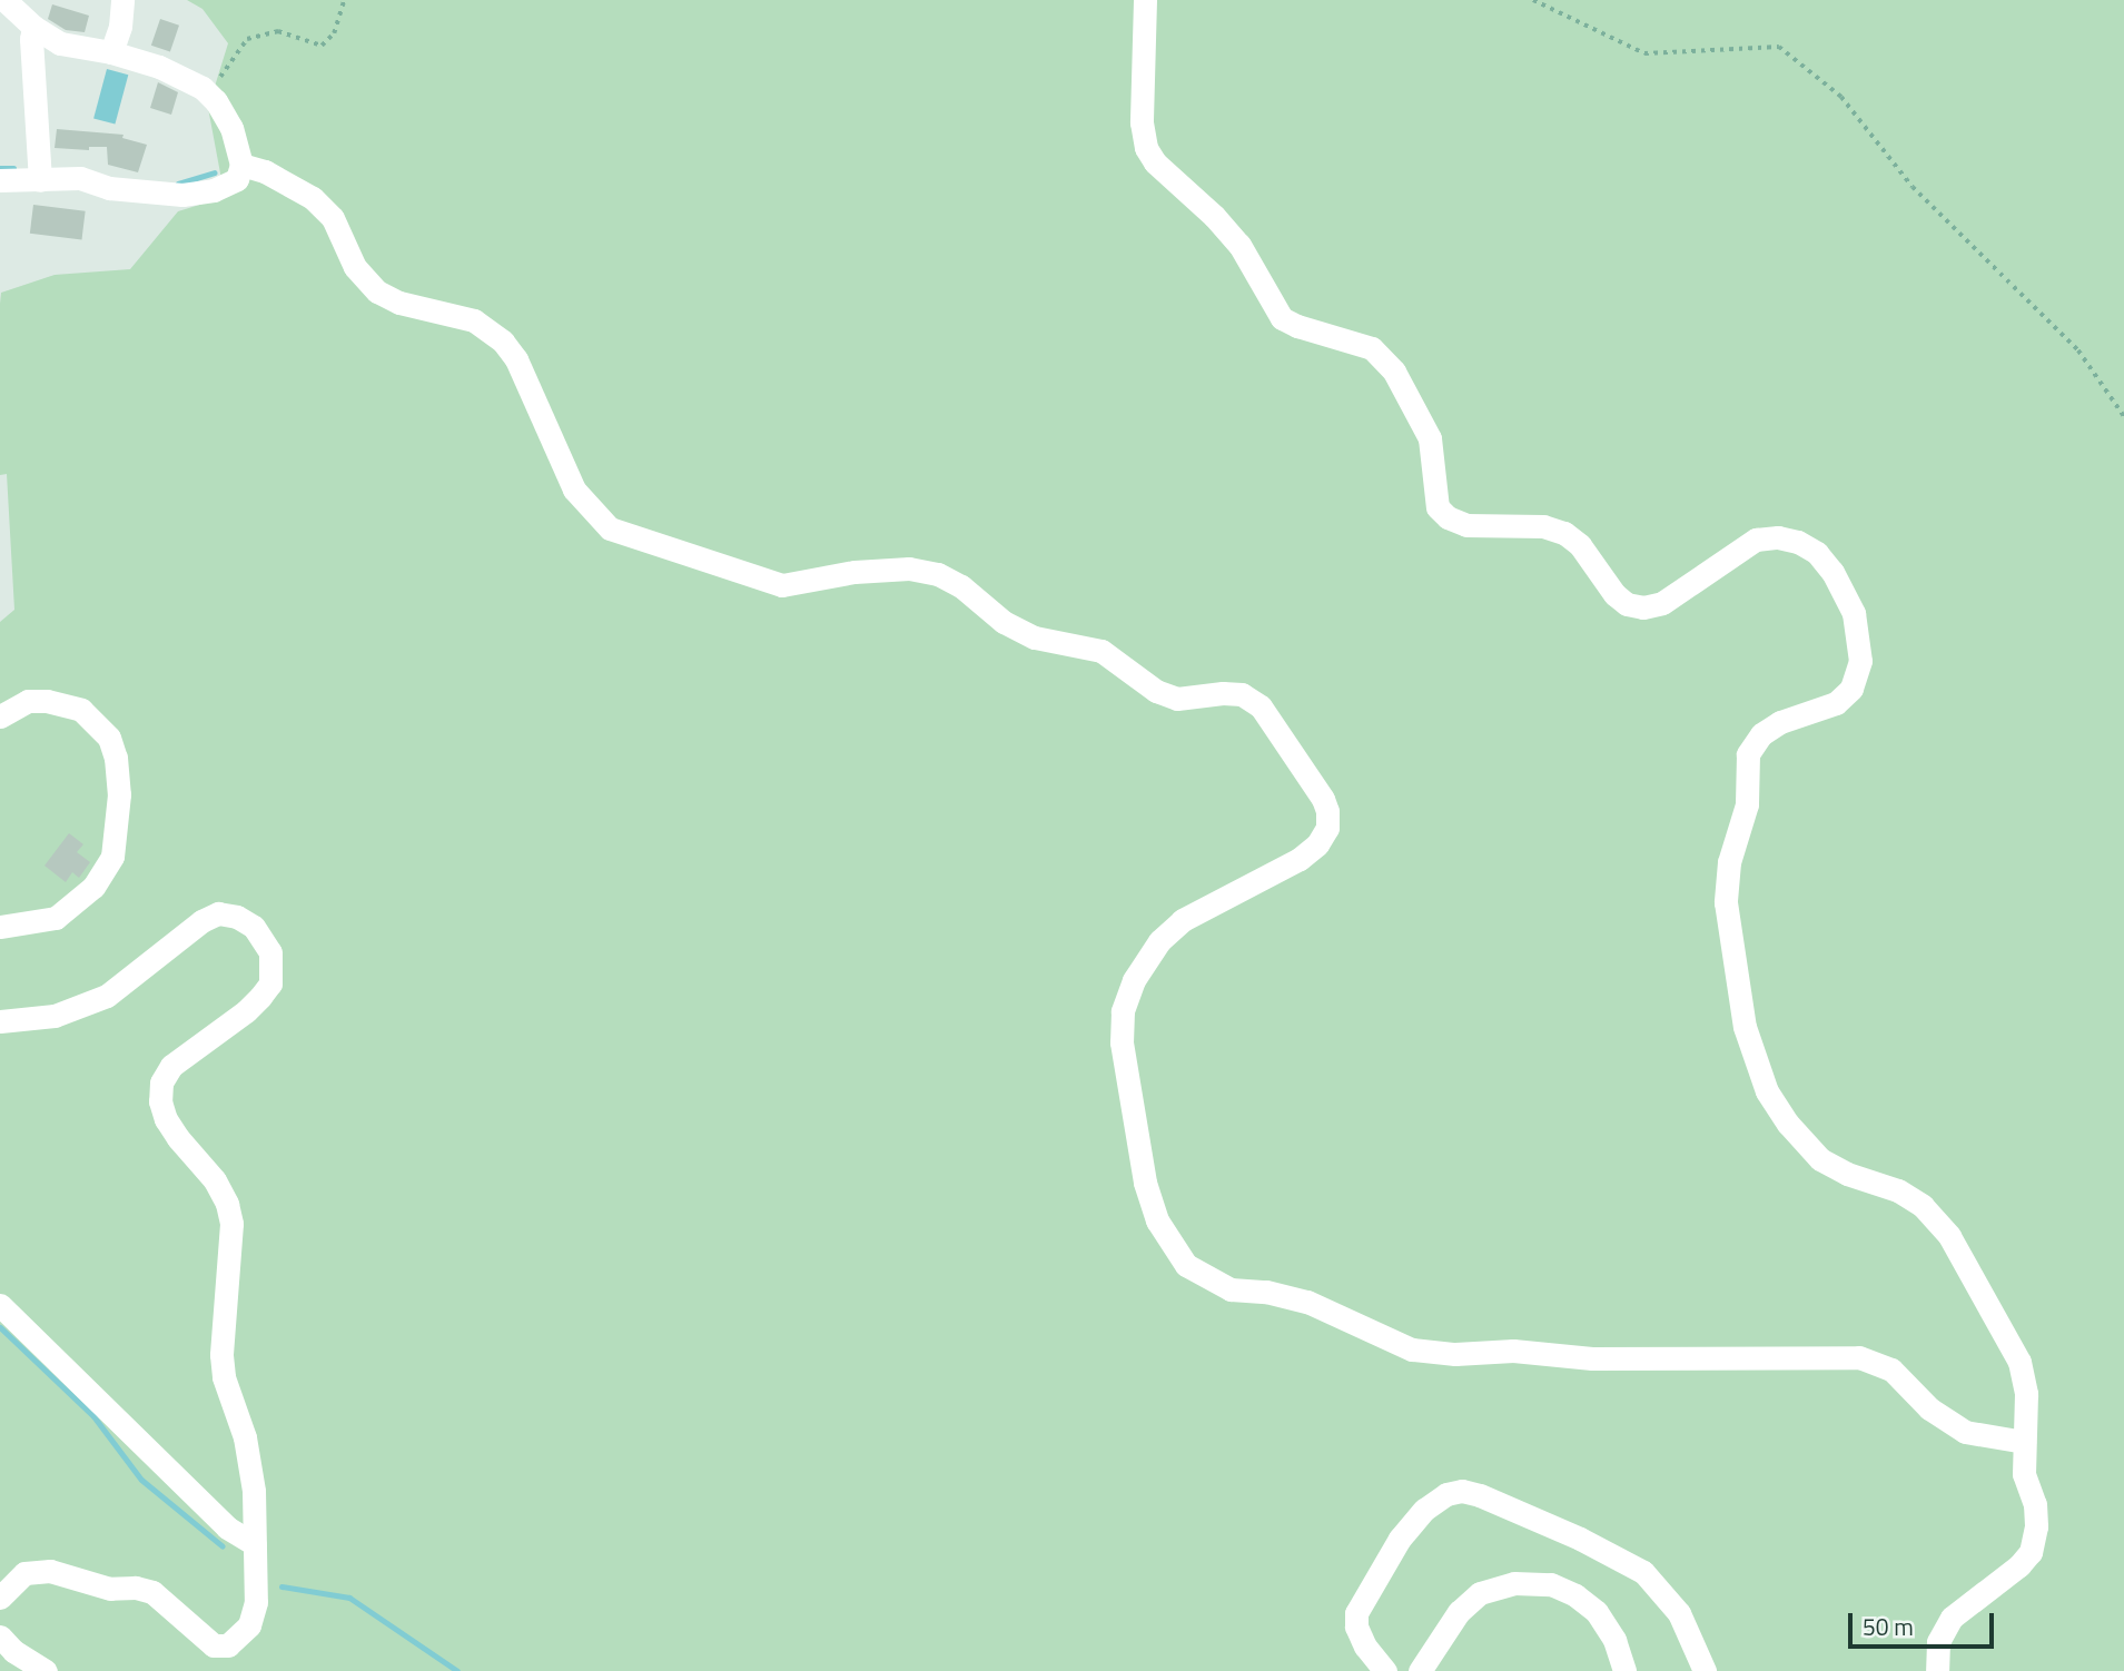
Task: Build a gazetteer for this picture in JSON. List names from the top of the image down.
{
  "scale_bar": "50 m"
}
